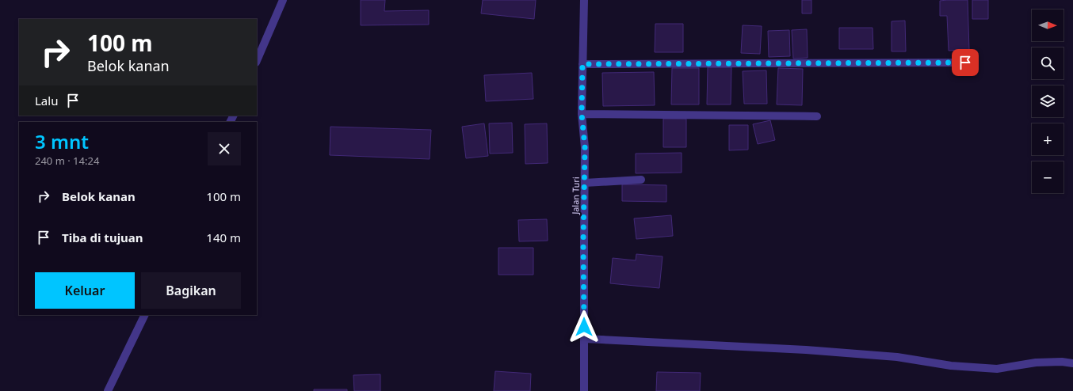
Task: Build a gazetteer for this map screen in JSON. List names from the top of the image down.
{
  "streets": {
    "street": ["Jalan Turi"]
  },
  "north": "right",
  "page": {
    "map_buttons": ["+", "−"],
    "turn": ["100 m", "Belok kanan"],
    "then": "Lalu",
    "heading": ["3 mnt", "240 m · 14:24"],
    "list": [
      {
        "name": "Belok kanan",
        "value": "100 m"
      },
      {
        "name": "Tiba di tujuan",
        "value": "140 m"
      }
    ],
    "buttons": ["Keluar", "Bagikan"]
  }
}
